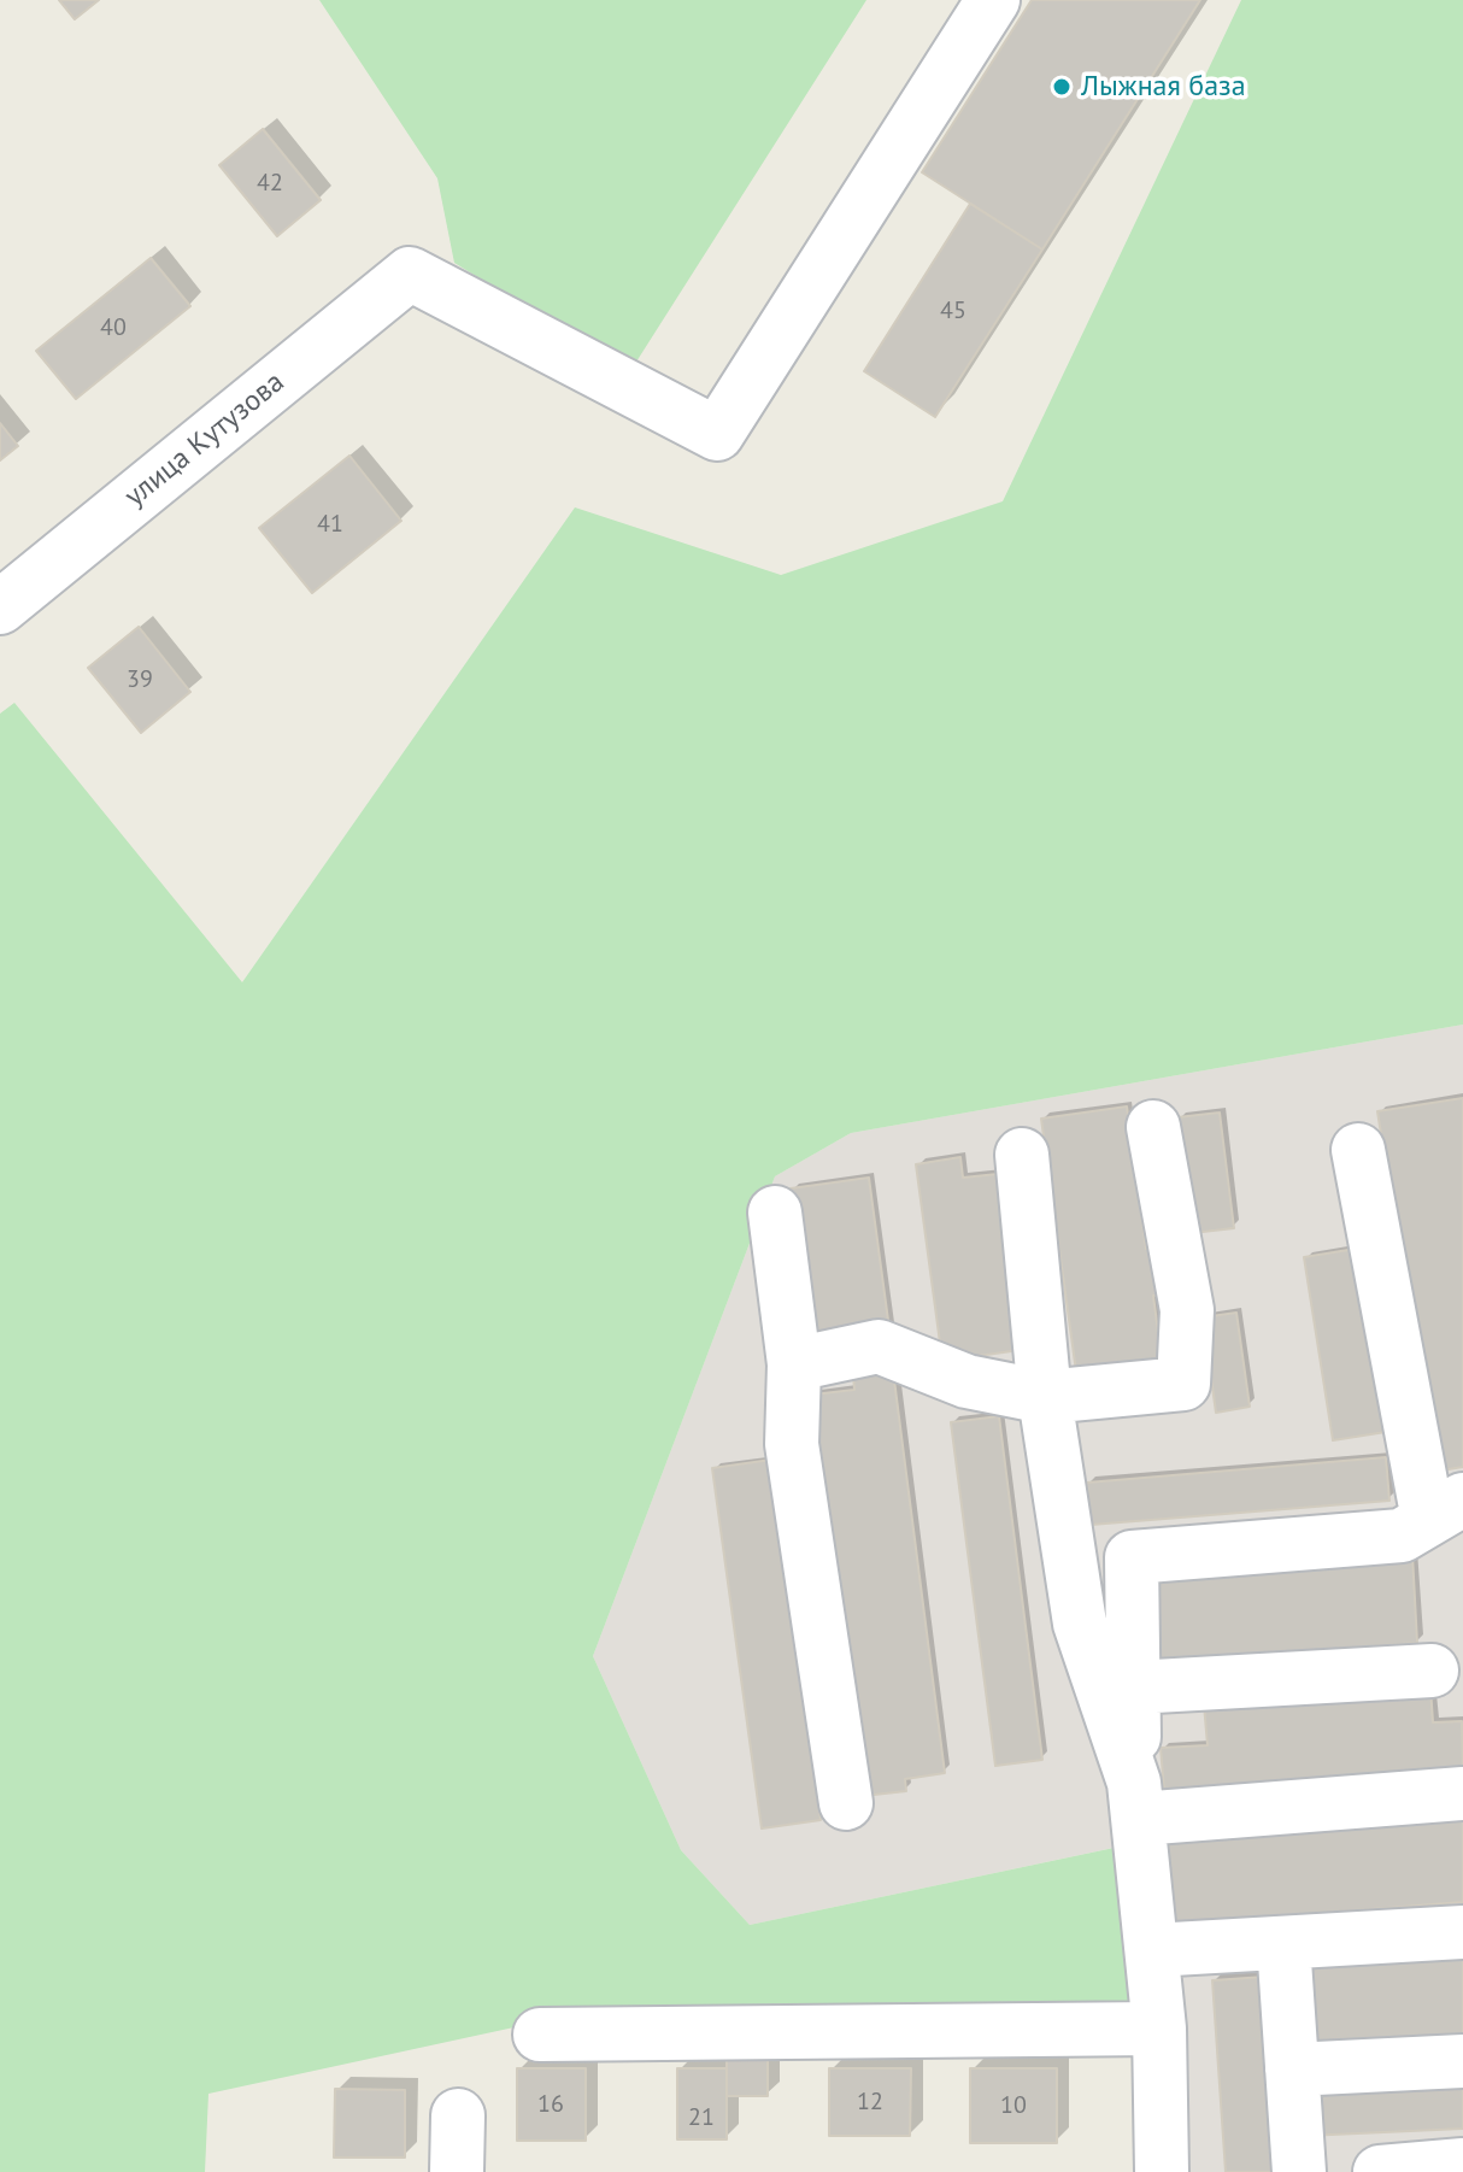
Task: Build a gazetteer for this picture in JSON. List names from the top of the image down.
{
  "streets": {
    "street": ["улица Кутузова"]
  },
  "places": ["Лыжная база"],
  "house_numbers": [
    "42",
    "45",
    "40",
    "41",
    "39",
    "12",
    "16",
    "10",
    "21"
  ]
}
